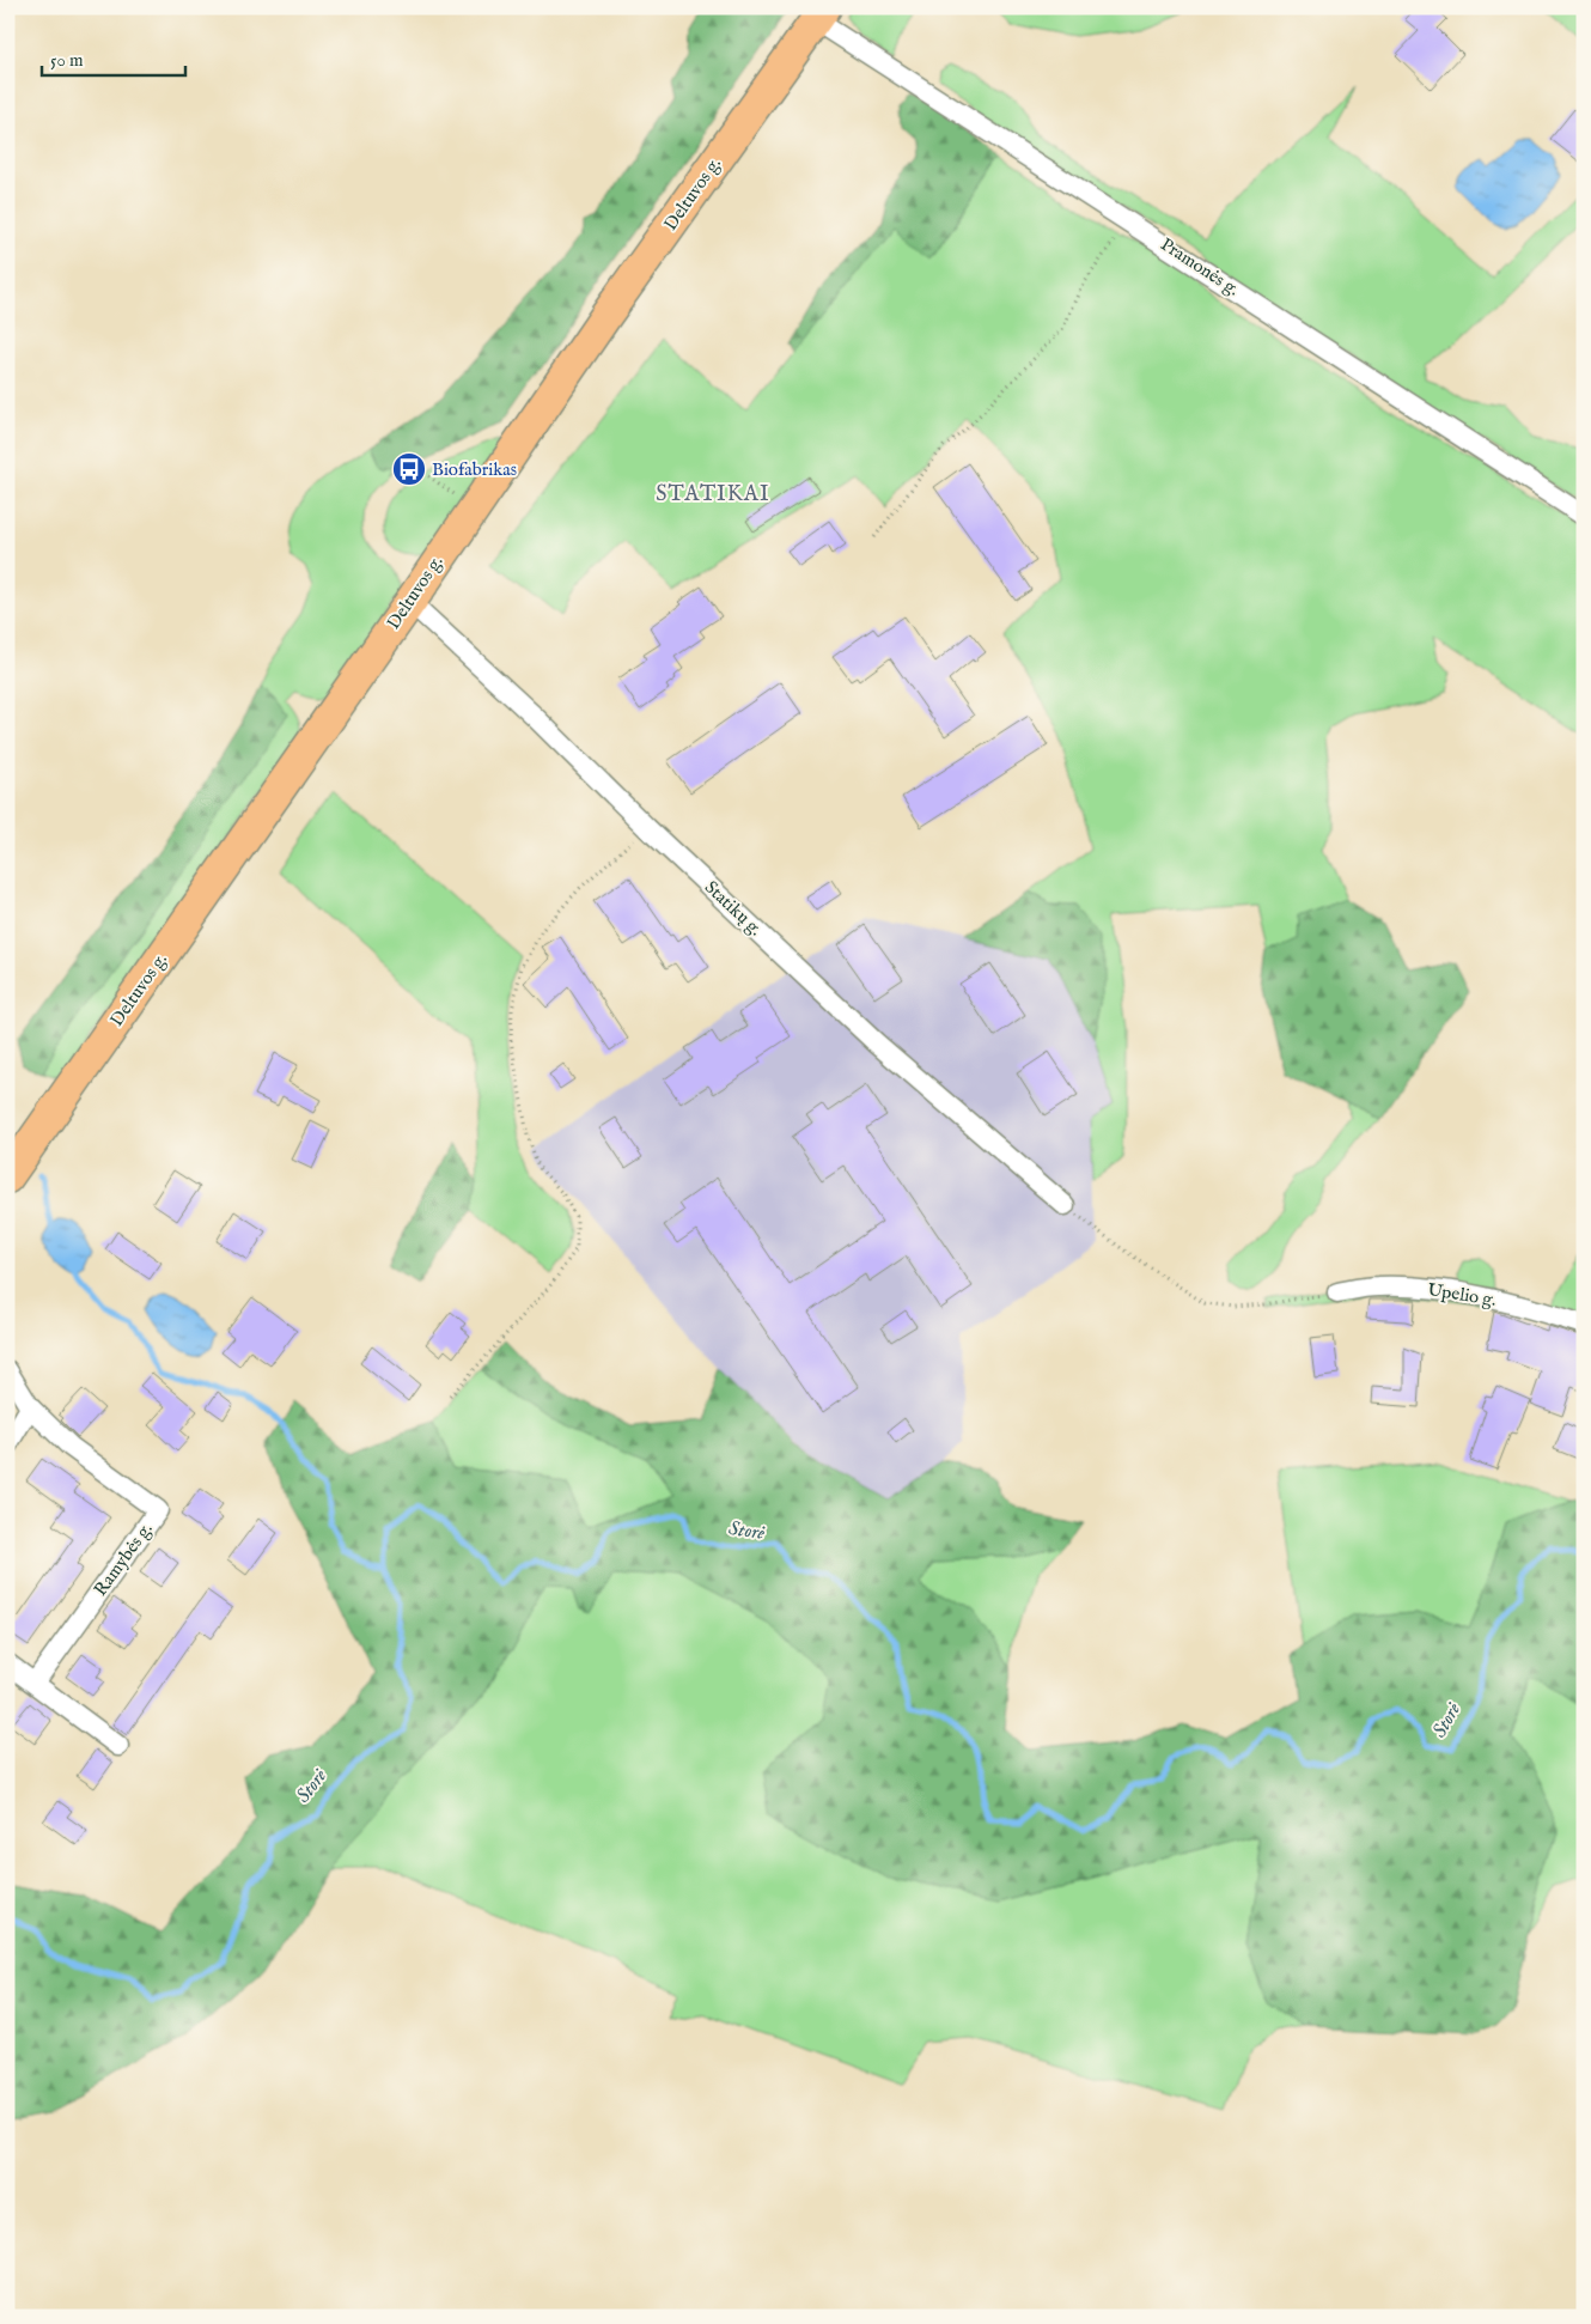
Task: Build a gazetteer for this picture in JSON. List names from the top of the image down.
{
  "streets": {
    "main road": ["Deltuvos g."],
    "street": [
      "Pramonės g.",
      "Statikų g.",
      "Upelio g.",
      "Ramybės g."
    ]
  },
  "crossings": [
    ["Deltuvos g.", "Pramonės g."],
    ["Deltuvos g.", "Statikų g."]
  ],
  "districts": ["STATIKAI"],
  "water": ["Storė"],
  "places": {
    "bus stop": ["Biofabrikas"]
  },
  "scale_bar": "50 m"
}
